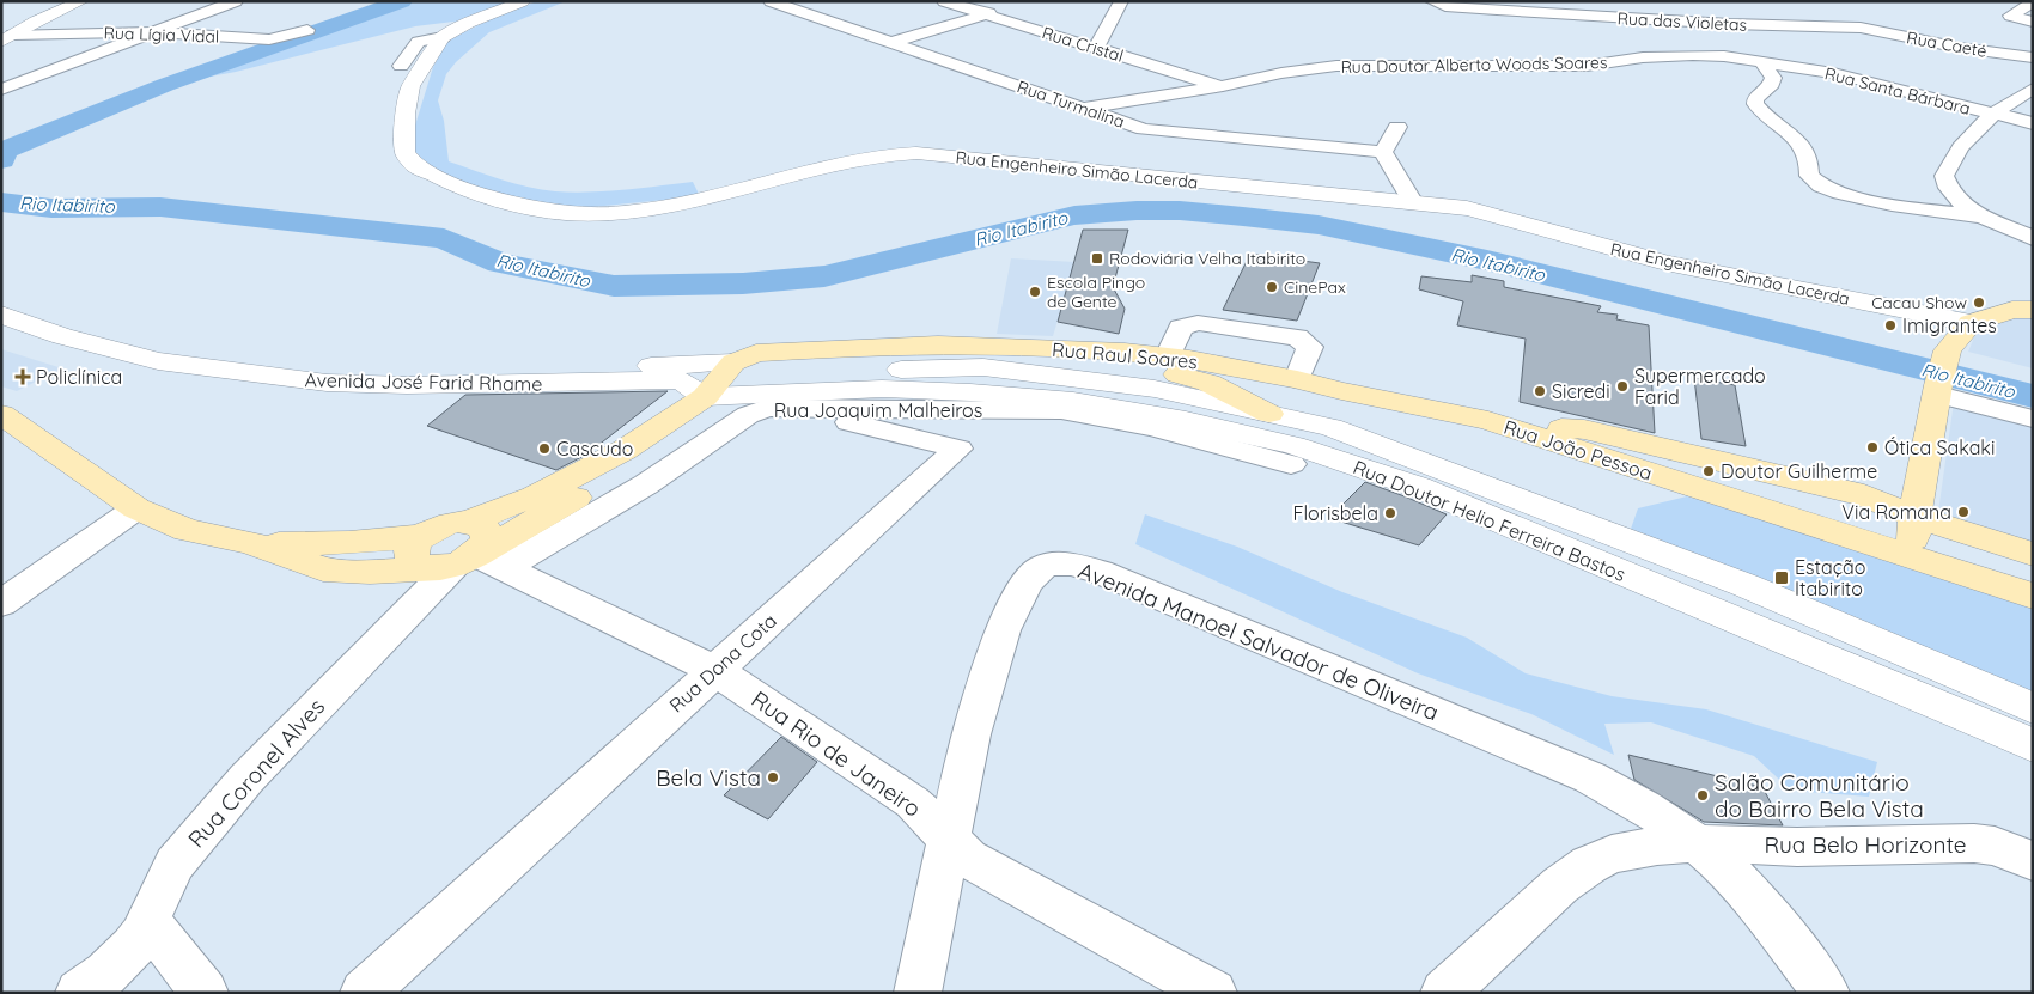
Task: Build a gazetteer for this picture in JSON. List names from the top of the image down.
{
  "streets": {
    "main road": ["Rua Raul Soares", "Rua João Pessoa"],
    "street": [
      "Rua das Violetas",
      "Rua Lígia Vidal",
      "Rua Cristal",
      "Rua Caeté",
      "Rua Doutor Alberto Woods Soares",
      "Rua Santa Bárbara",
      "Rua Turmalina",
      "Rua Engenheiro Simão Lacerda",
      "Avenida José Farid Rhame",
      "Rua Joaquim Malheiros",
      "Rua Doutor Helio Ferreira Bastos",
      "Avenida Manoel Salvador de Oliveira",
      "Rua Dona Cota",
      "Rua Rio de Janeiro",
      "Rua Coronel Alves",
      "Rua Belo Horizonte"
    ]
  },
  "crossings": [
    ["Rua das Violetas", "Rua Caeté"],
    ["Rua Cristal", "Rua Doutor Alberto Woods Soares"],
    ["Rua Doutor Alberto Woods Soares", "Rua Santa Bárbara"],
    ["Rua Doutor Alberto Woods Soares", "Rua Turmalina"],
    ["Rua Raul Soares", "Avenida José Farid Rhame"],
    ["Rua Raul Soares", "Rua João Pessoa"],
    ["Rua Raul Soares", "Rua Doutor Helio Ferreira Bastos"],
    ["Avenida José Farid Rhame", "Rua Doutor Helio Ferreira Bastos"],
    ["Rua Joaquim Malheiros", "Rua Dona Cota"],
    ["Rua Joaquim Malheiros", "Rua Rio de Janeiro"],
    ["Rua Joaquim Malheiros", "Rua Coronel Alves"],
    ["Avenida Manoel Salvador de Oliveira", "Rua Rio de Janeiro"],
    ["Avenida Manoel Salvador de Oliveira", "Rua Belo Horizonte"],
    ["Rua Dona Cota", "Rua Rio de Janeiro"],
    ["Rua Rio de Janeiro", "Rua Coronel Alves"]
  ],
  "water": ["Rio Itabirito"],
  "places": {
    "transit": ["Rodoviária Velha Itabirito", "Estação Itabirito"],
    "other": [
      "CinePax",
      "Escola Pingo de Gente",
      "Cacau Show",
      "Imigrantes",
      "Supermercado Farid",
      "Sicredi",
      "Ótica Sakaki",
      "Cascudo",
      "Doutor Guilherme",
      "Via Romana",
      "Florisbela",
      "Bela Vista",
      "Salão Comunitário do Bairro Bela Vista"
    ],
    "health": ["Policlínica"]
  }
}
